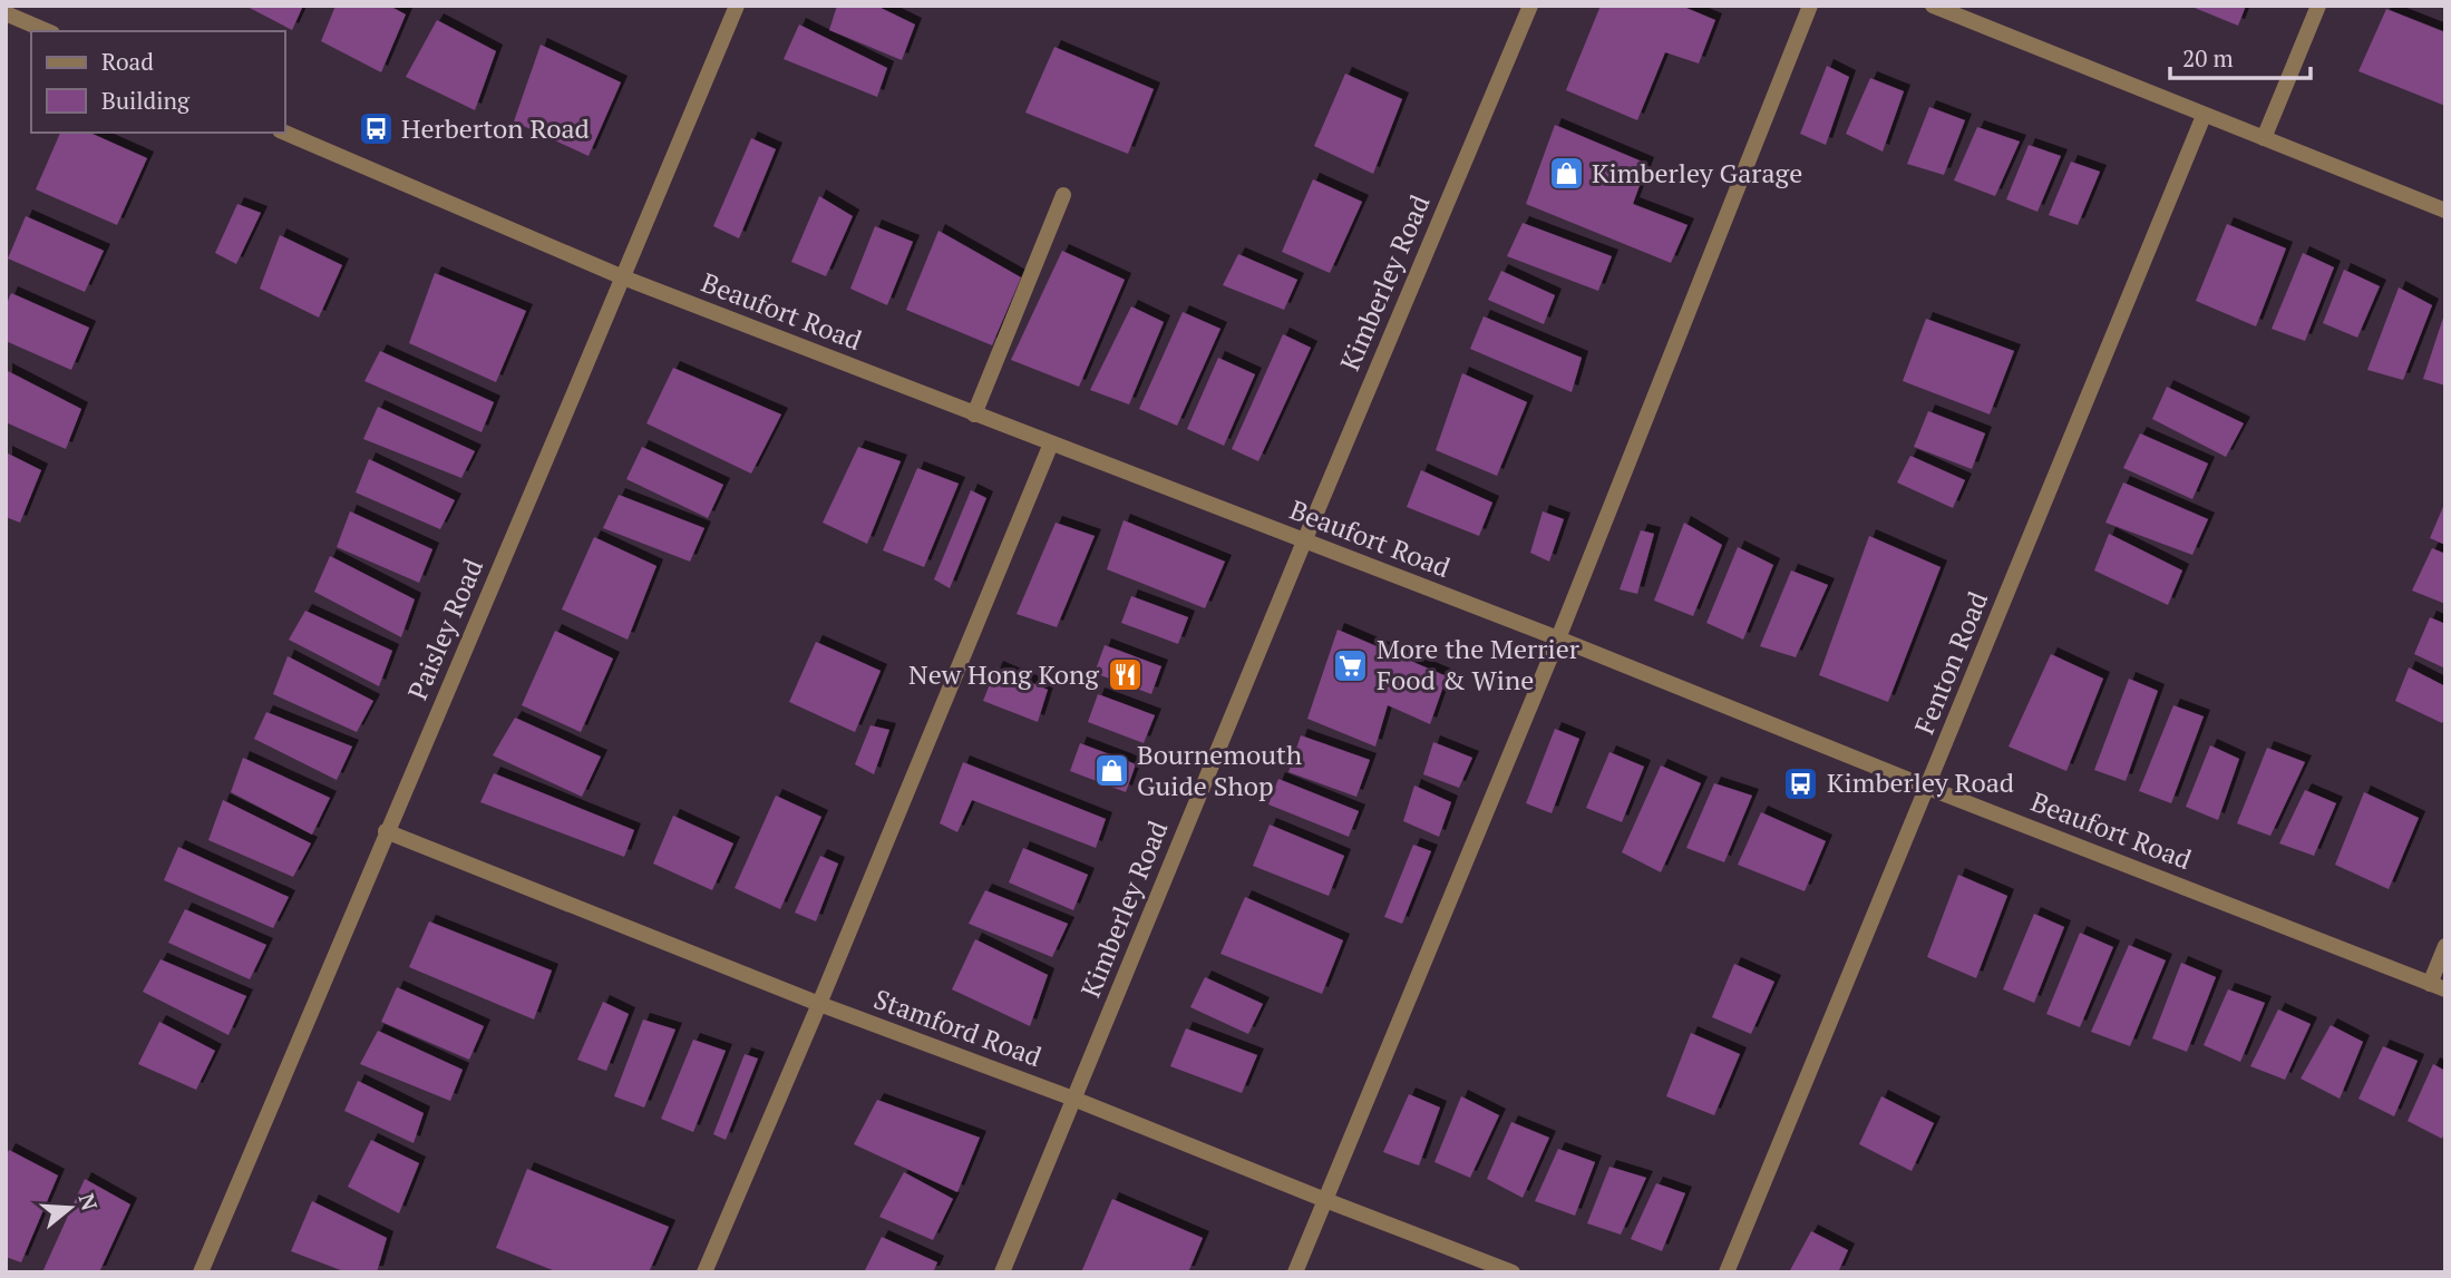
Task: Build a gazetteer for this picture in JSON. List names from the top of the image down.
{
  "streets": {
    "street": [
      "Kimberley Road",
      "Beaufort Road",
      "Paisley Road",
      "Fenton Road",
      "Stamford Road"
    ]
  },
  "crossings": [
    ["Kimberley Road", "Beaufort Road"],
    ["Kimberley Road", "Stamford Road"],
    ["Beaufort Road", "Paisley Road"],
    ["Beaufort Road", "Fenton Road"],
    ["Paisley Road", "Stamford Road"]
  ],
  "places": {
    "bus stop": ["Herberton Road", "Kimberley Road"],
    "shop": ["Kimberley Garage", "Bournemouth Guide Shop"],
    "supermarket": ["More the Merrier Food & Wine"],
    "restaurant": ["New Hong Kong"]
  },
  "legend": ["Road", "Building"],
  "scale_bar": "20 m",
  "north": "right"
}
